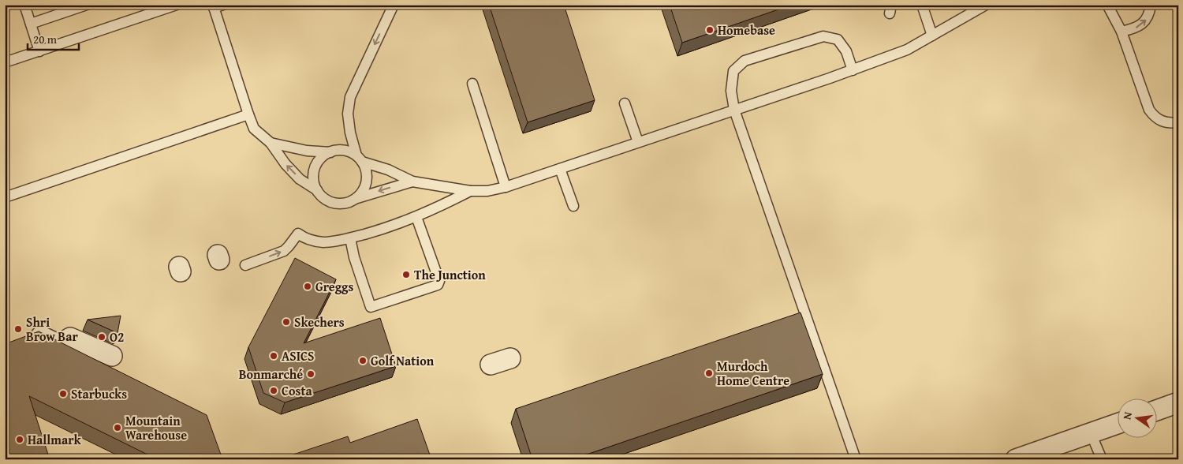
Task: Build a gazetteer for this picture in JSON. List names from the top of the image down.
{
  "places": [
    "Homebase",
    "The Junction",
    "Greggs",
    "Skechers",
    "Shri Brow Bar",
    "O2",
    "ASICS",
    "Golf Nation",
    "Murdoch Home Centre",
    "Bonmarché",
    "Costa",
    "Starbucks",
    "Mountain Warehouse",
    "Hallmark"
  ],
  "scale_bar": "20 m",
  "north": "left"
}
